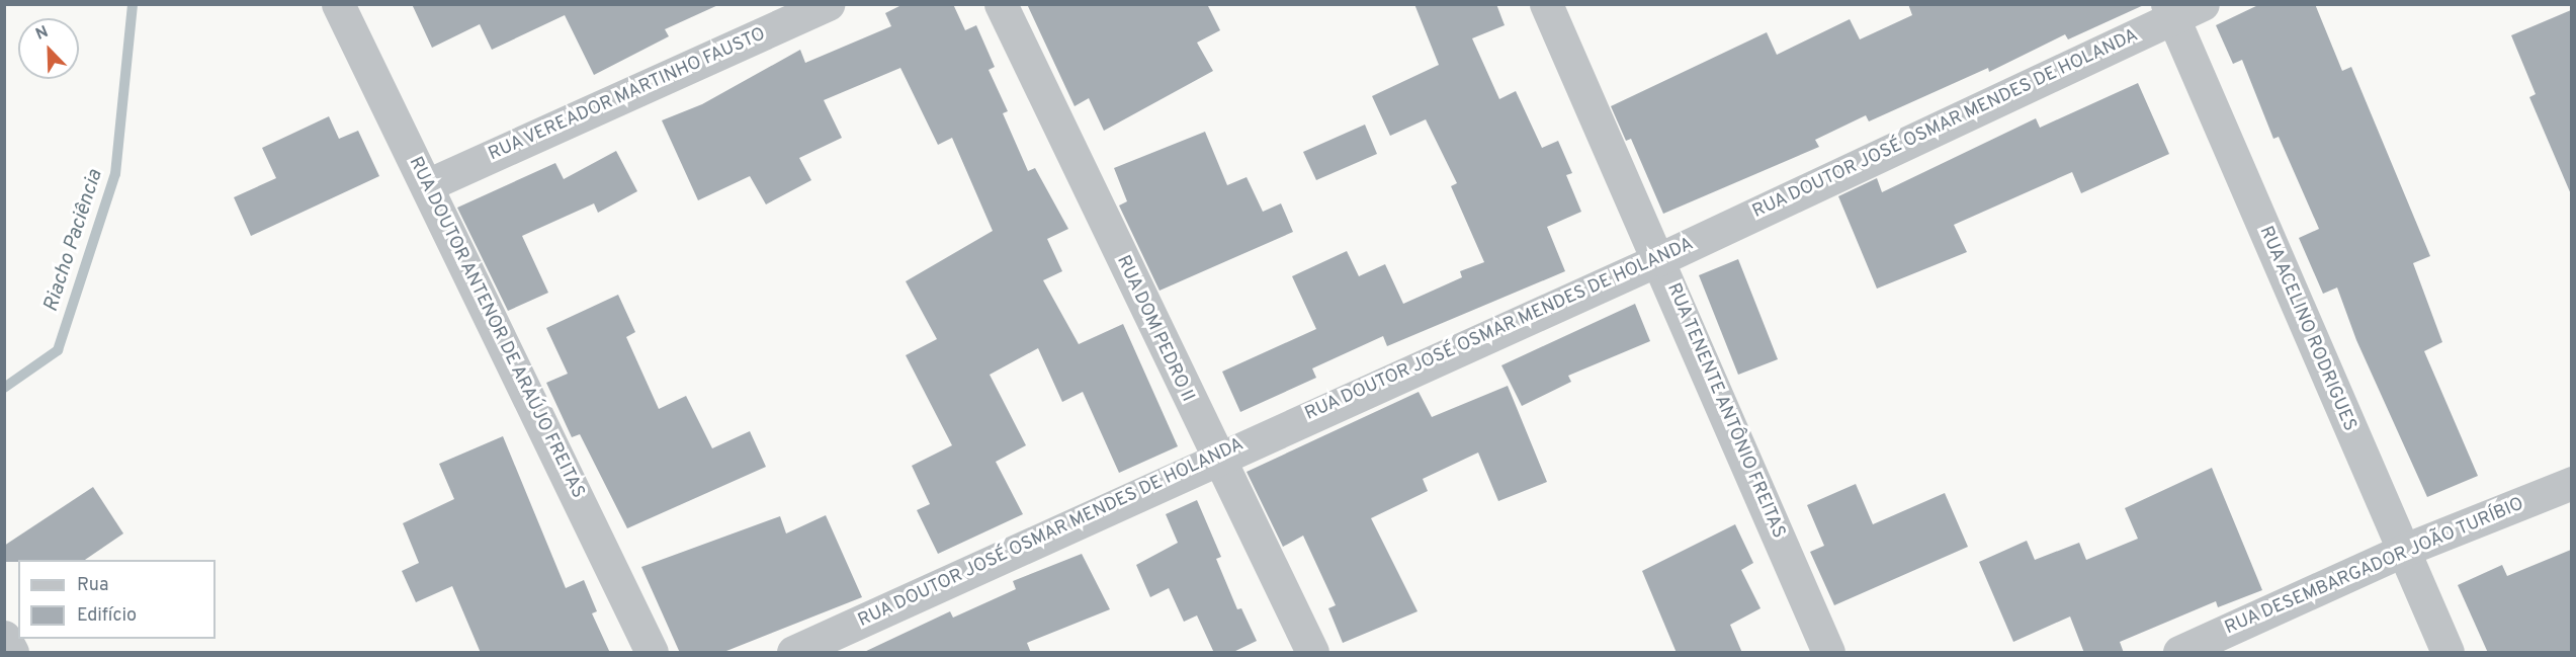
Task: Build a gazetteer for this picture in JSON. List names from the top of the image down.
{
  "streets": {
    "street": [
      "RUA VEREADOR MARTINHO FAUSTO",
      "RUA DOUTOR JOSÉ OSMAR MENDES DE HOLANDA",
      "RUA DOUTOR ANTENOR DE ARAÚJO FREITAS",
      "RUA DOM PEDRO II",
      "RUA ACELINO RODRIGUES",
      "RUA TENENTE ANTÔNIO FREITAS",
      "RUA DESEMBARGADOR JOÃO TURÍBIO"
    ]
  },
  "crossings": [
    ["RUA VEREADOR MARTINHO FAUSTO", "RUA DOUTOR ANTENOR DE ARAÚJO FREITAS"],
    ["RUA DOUTOR JOSÉ OSMAR MENDES DE HOLANDA", "RUA DOM PEDRO II"],
    ["RUA DOUTOR JOSÉ OSMAR MENDES DE HOLANDA", "RUA ACELINO RODRIGUES"],
    ["RUA DOUTOR JOSÉ OSMAR MENDES DE HOLANDA", "RUA TENENTE ANTÔNIO FREITAS"],
    ["RUA ACELINO RODRIGUES", "RUA DESEMBARGADOR JOÃO TURÍBIO"]
  ],
  "water": ["Riacho Paciência"],
  "legend": ["Rua", "Edifício"],
  "north": "top left"
}
